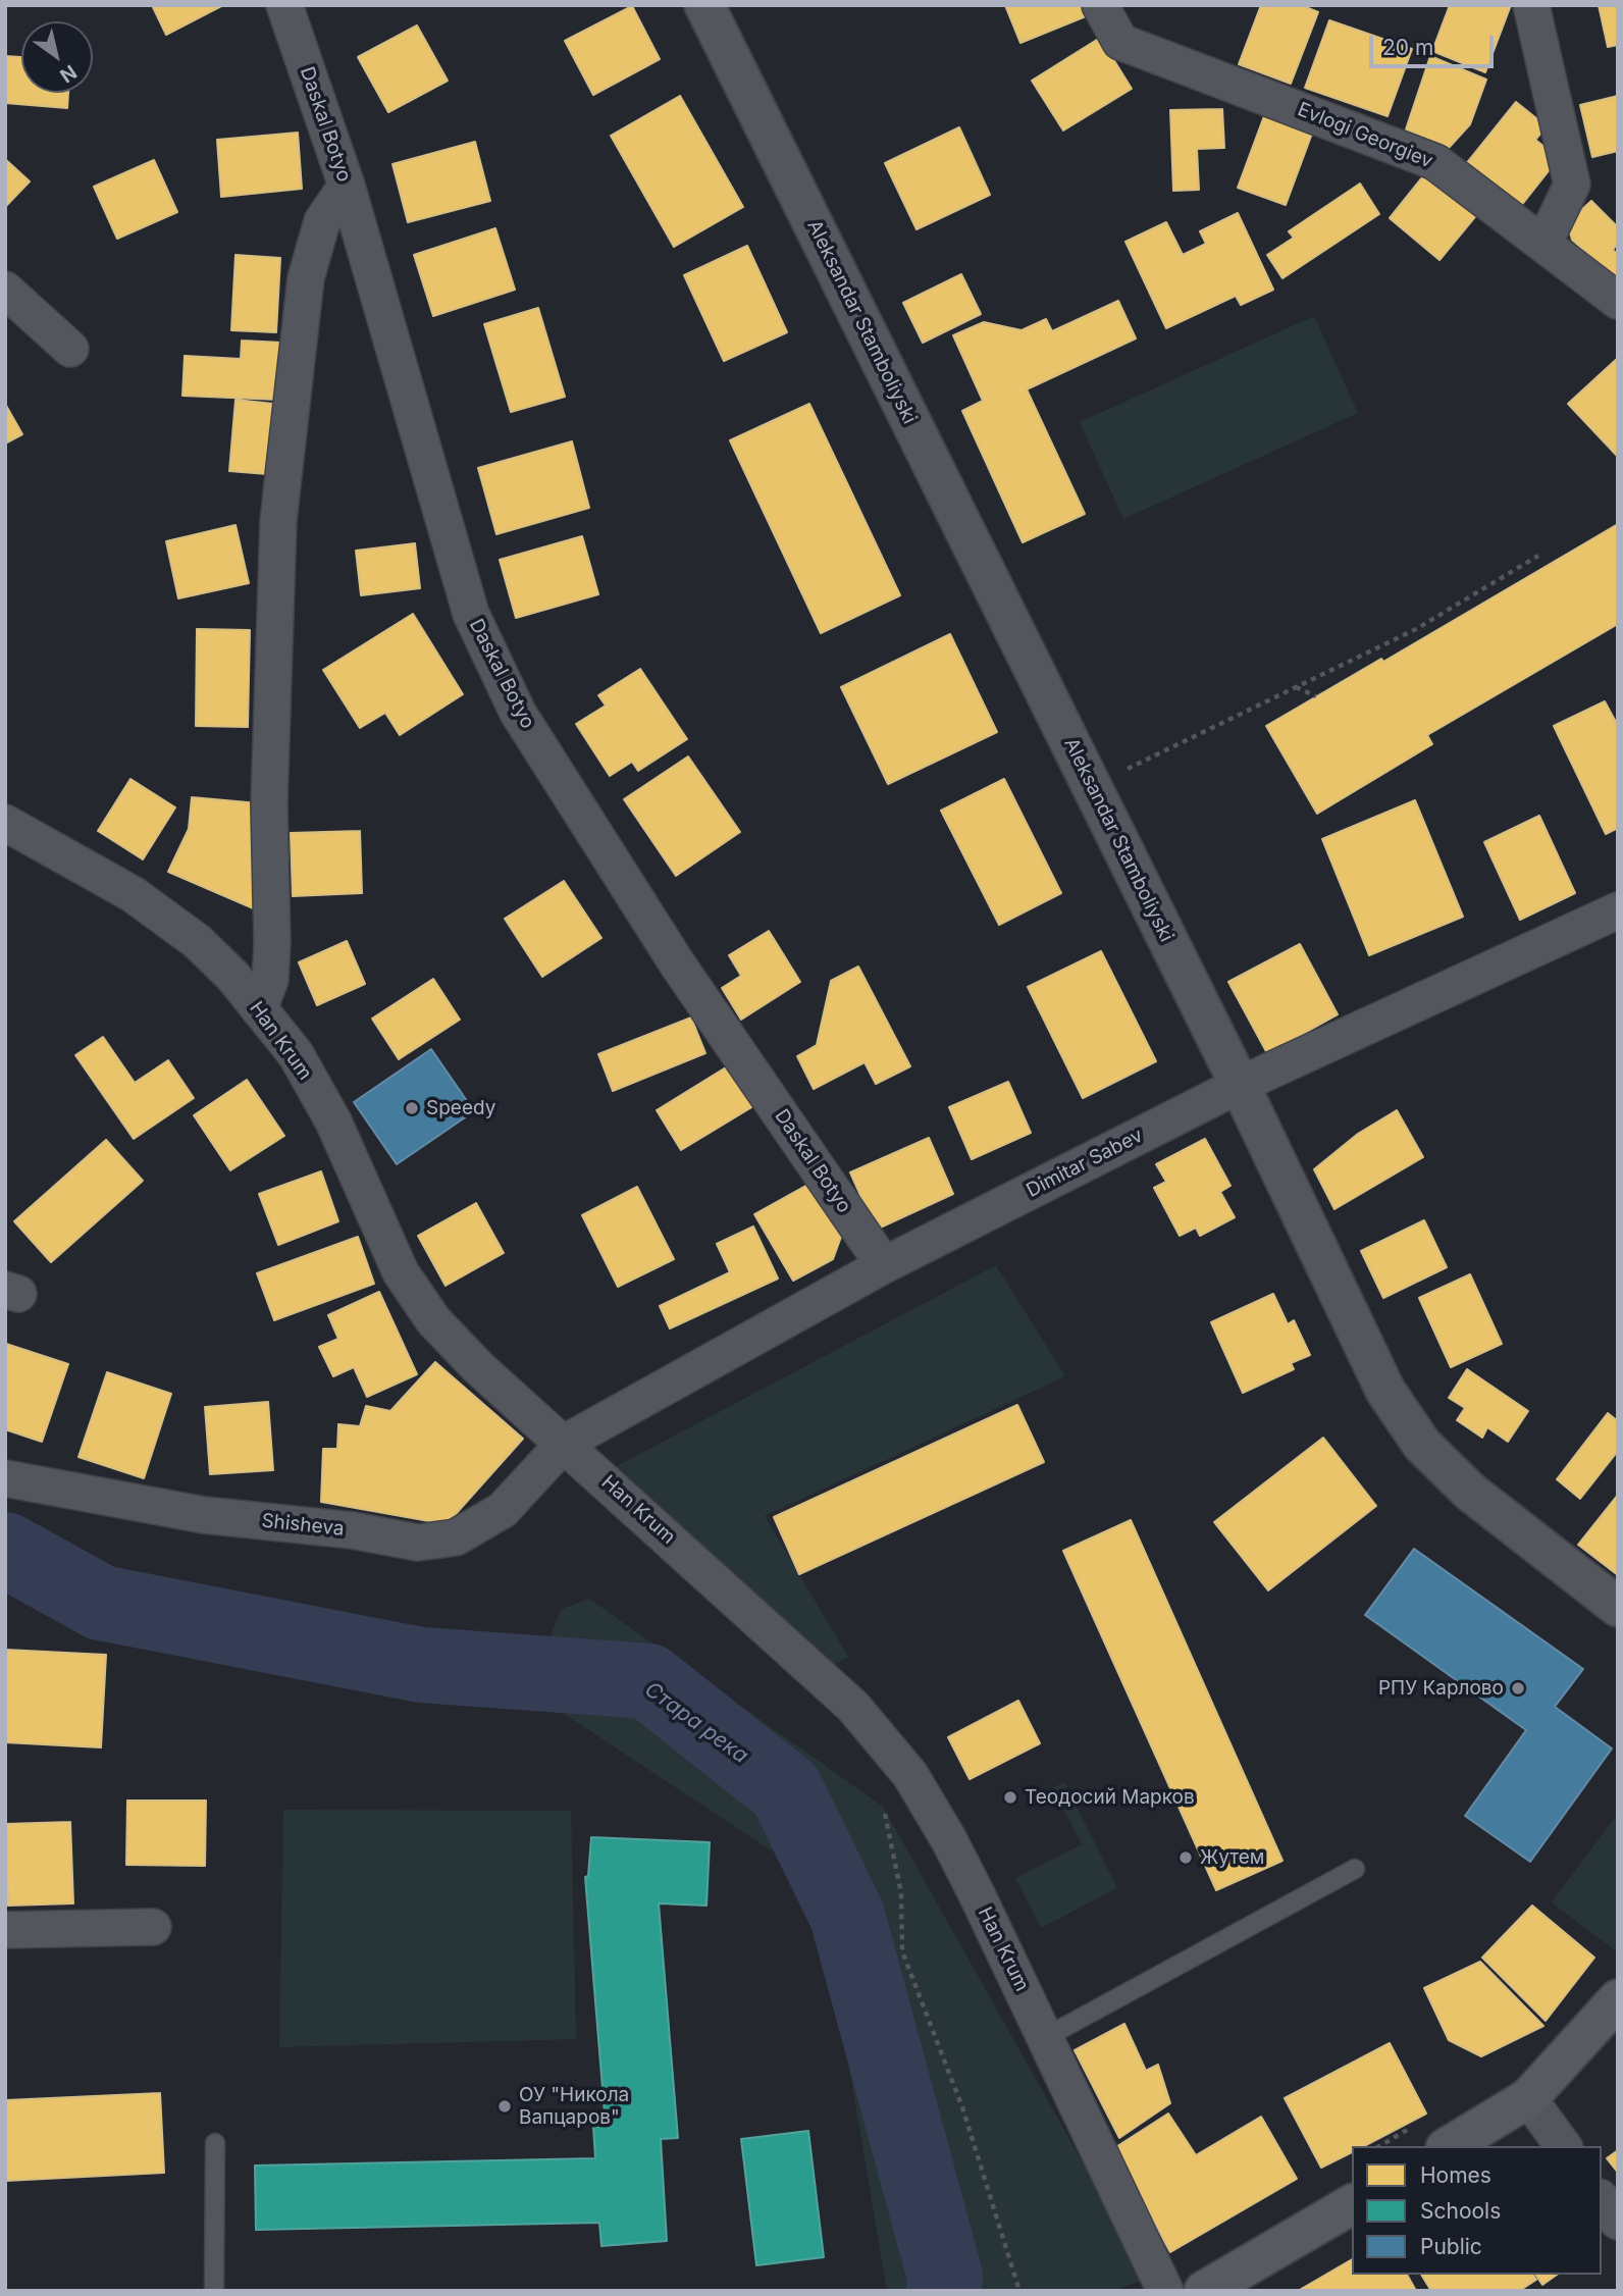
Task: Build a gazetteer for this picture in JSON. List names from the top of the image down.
{
  "streets": {
    "street": [
      "Daskal Botyo",
      "Evlogi Georgiev",
      "Aleksandar Stamboliyski",
      "Han Krum",
      "Dimitar Sabev",
      "Shisheva"
    ]
  },
  "crossings": [
    ["Daskal Botyo", "Dimitar Sabev"],
    ["Aleksandar Stamboliyski", "Dimitar Sabev"],
    ["Han Krum", "Dimitar Sabev"],
    ["Han Krum", "Shisheva"],
    ["Dimitar Sabev", "Shisheva"]
  ],
  "water": ["Стара река"],
  "places": [
    "Speedy",
    "РПУ Карлово",
    "Теодосий Марков",
    "Жутем",
    "ОУ \"Никола Вапцаров\""
  ],
  "legend": ["Homes", "Schools", "Public"],
  "scale_bar": "20 m",
  "north": "bottom right"
}
